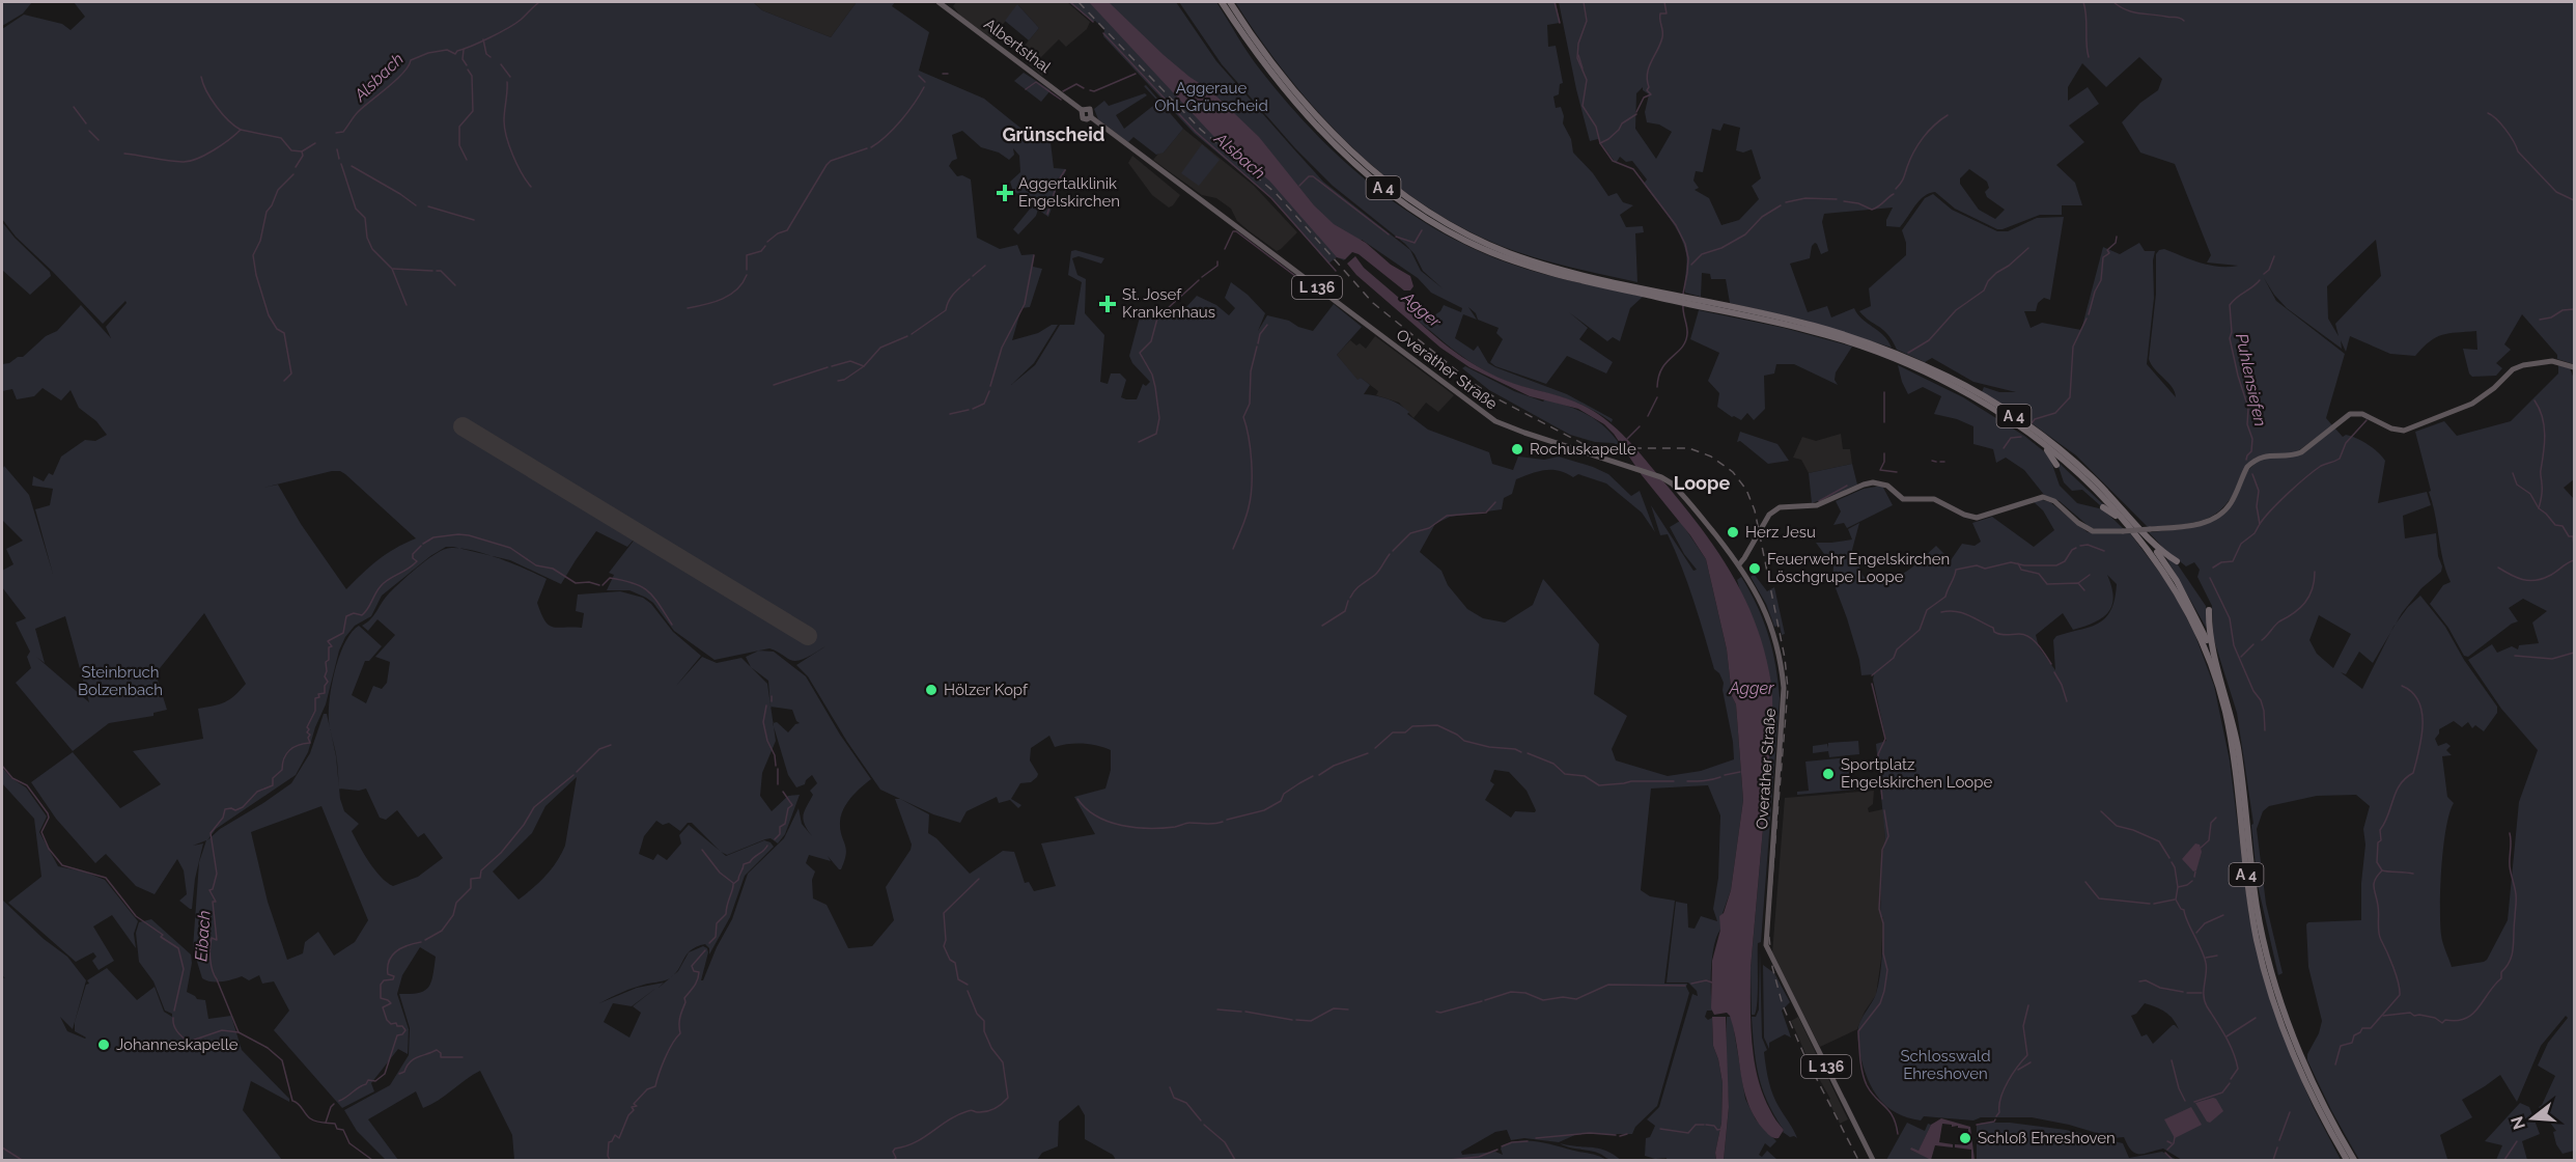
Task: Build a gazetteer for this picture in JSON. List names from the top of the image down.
{
  "streets": {
    "highway": ["A 4"],
    "main road": ["Albertsthal", "L 136", "Overather Straße"]
  },
  "crossings": [
    ["Albertsthal", "Overather Straße"]
  ],
  "districts": ["Grünscheid", "Loope"],
  "water": [
    "Alsbach",
    "Agger",
    "Puhlensiefen",
    "Eibach"
  ],
  "parks": ["Aggeraue Ohl-Grünscheid", "Steinbruch Bolzenbach", "Schlosswald Ehreshoven"],
  "places": {
    "health": ["Aggertalklinik Engelskirchen", "St. Josef Krankenhaus"],
    "other": [
      "Rochuskapelle",
      "Herz Jesu",
      "Feuerwehr Engelskirchen Löschgrupe Loope",
      "Hölzer Kopf",
      "Sportplatz Engelskirchen Loope",
      "Johanneskapelle",
      "Schloß Ehreshoven"
    ]
  },
  "north": "left"
}
